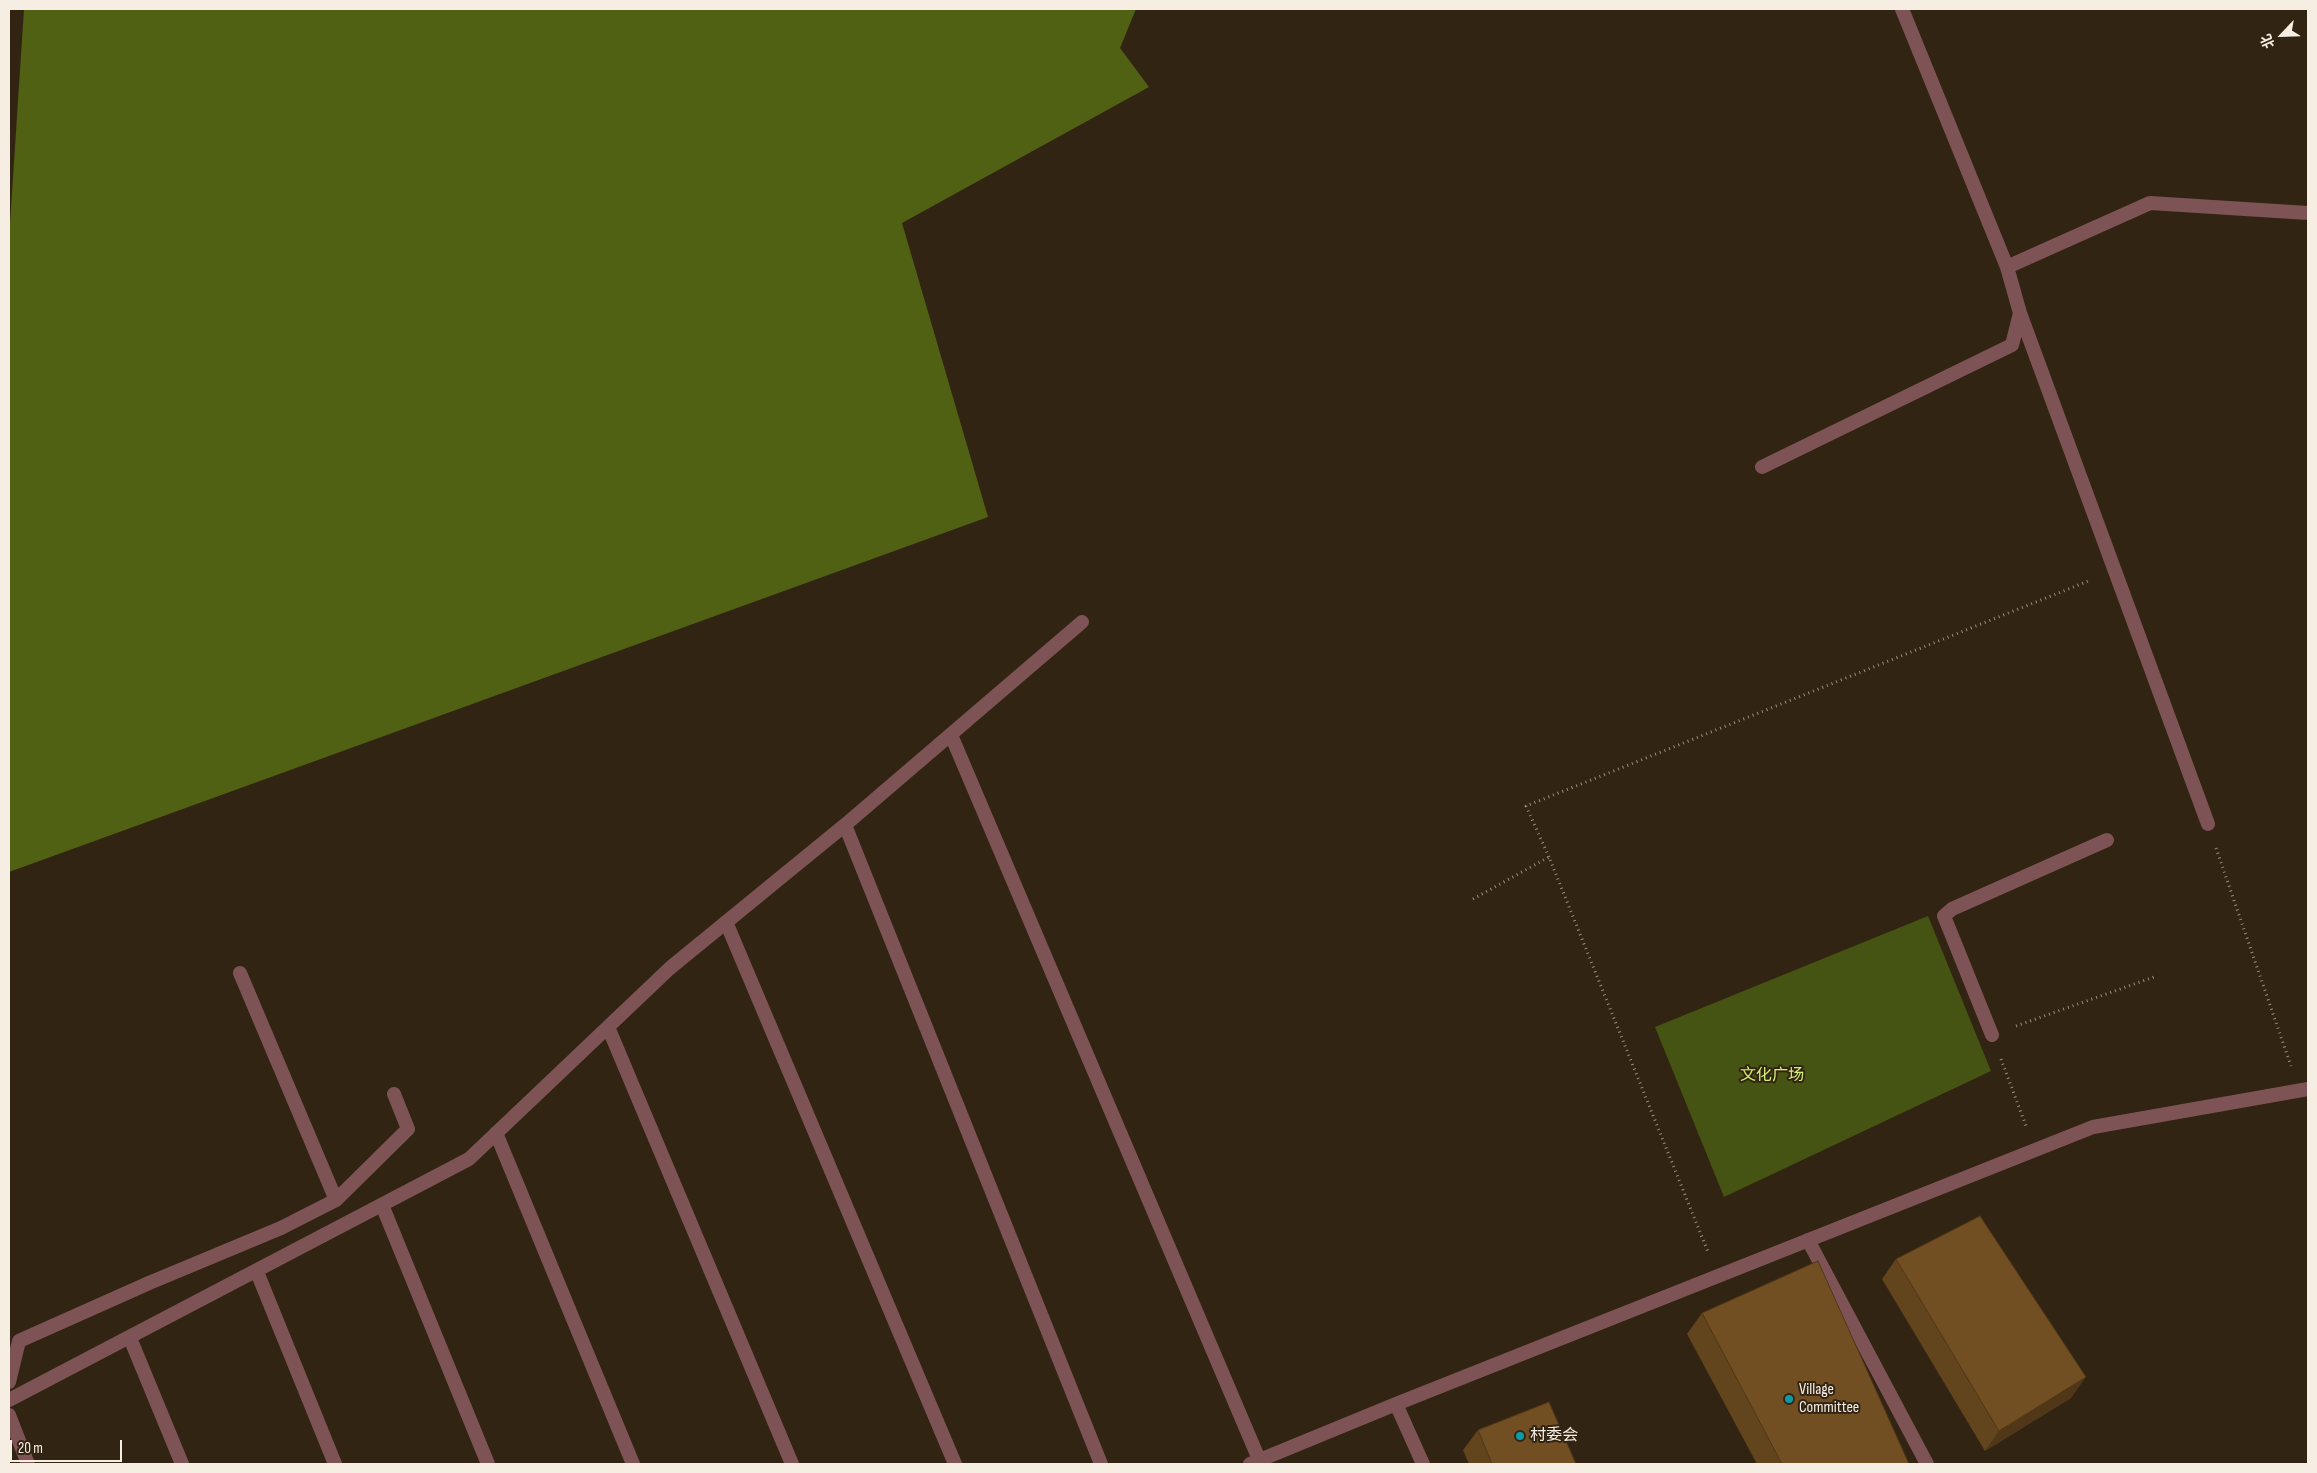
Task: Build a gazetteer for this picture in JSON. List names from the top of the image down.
{
  "parks": ["文化广场"],
  "places": ["Village Committee", "村委会"],
  "scale_bar": "20 m",
  "north": "bottom left"
}
